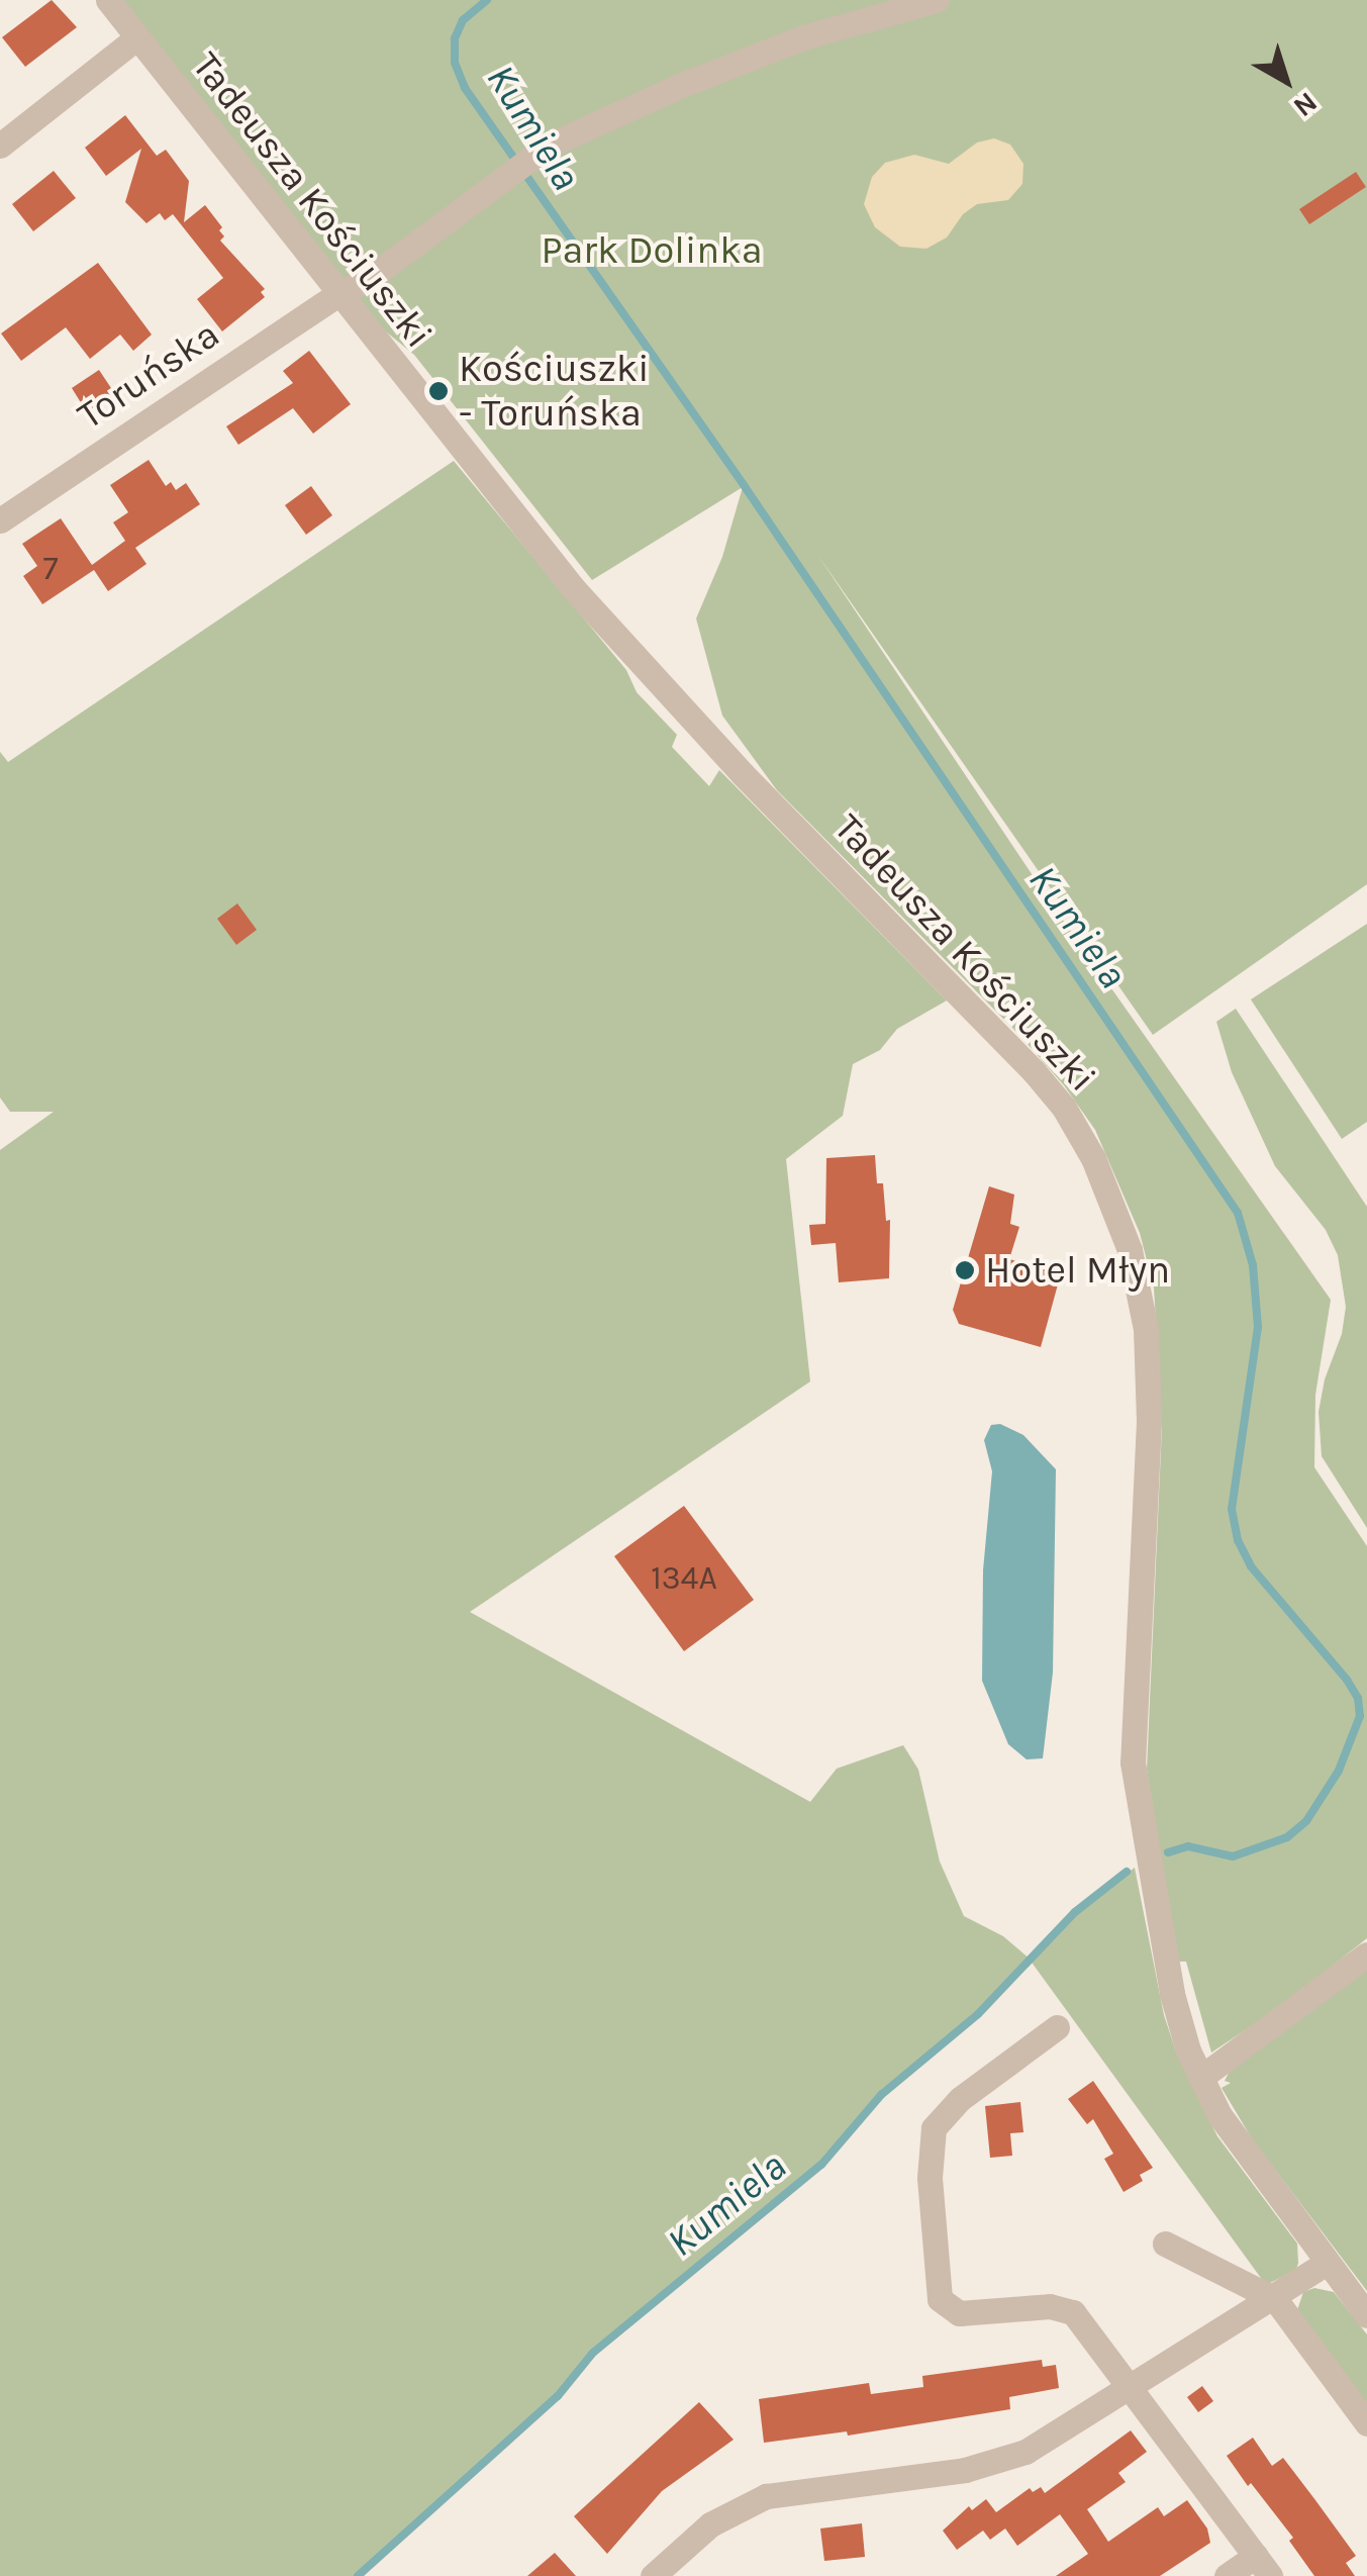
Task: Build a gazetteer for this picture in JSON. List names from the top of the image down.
{
  "streets": {
    "street": ["Tadeusza Kościuszki", "Toruńska"]
  },
  "crossings": [
    ["Tadeusza Kościuszki", "Toruńska"]
  ],
  "water": ["Kumiela"],
  "parks": ["Park Dolinka"],
  "places": ["Kościuszki - Toruńska", "Hotel Młyn"],
  "house_numbers": ["7", "134A"],
  "north": "bottom right"
}
